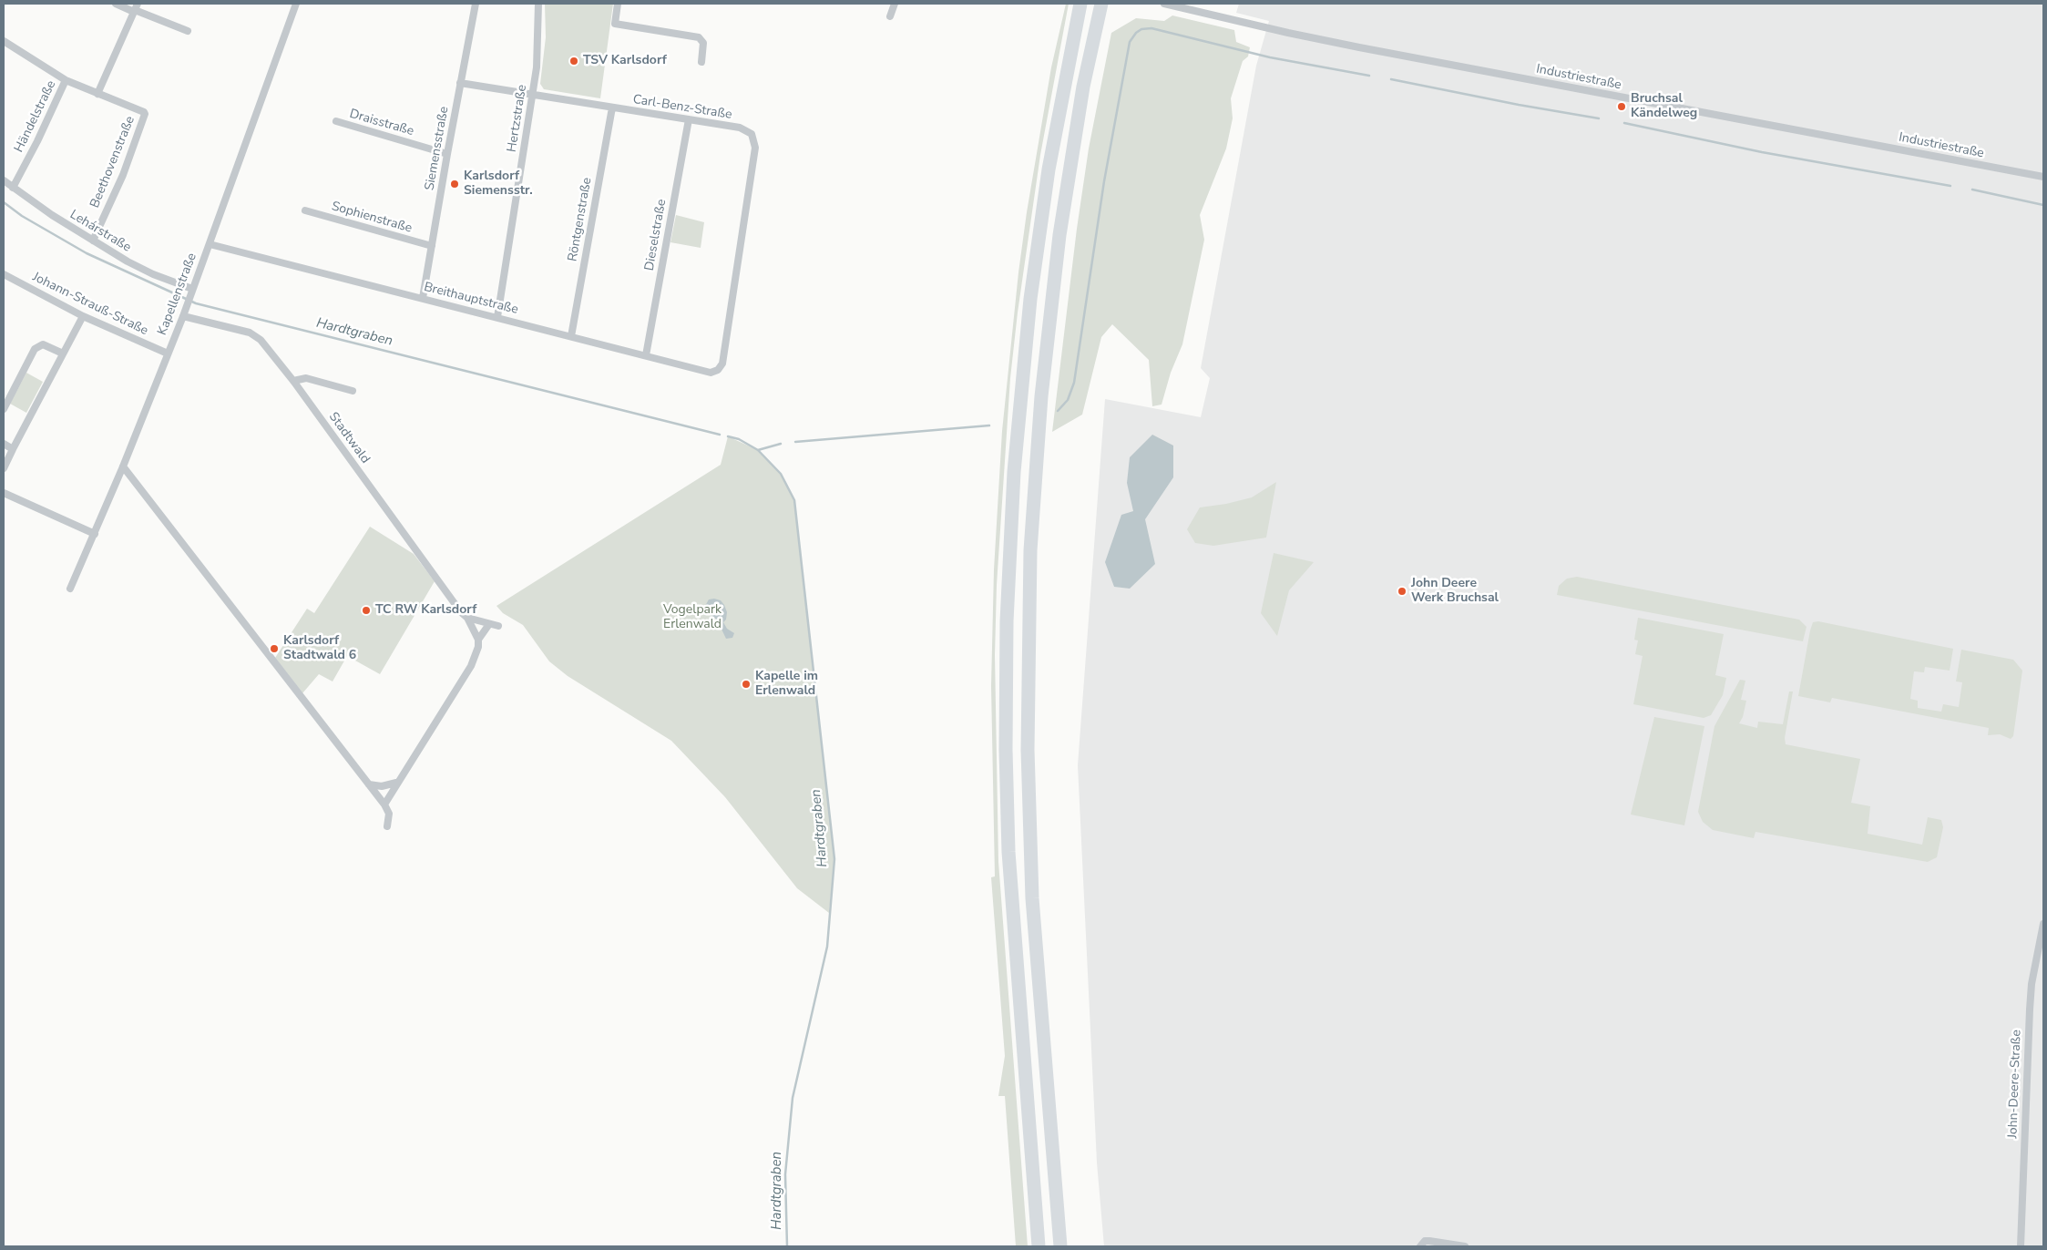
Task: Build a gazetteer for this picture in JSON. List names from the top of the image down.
{
  "streets": {
    "street": [
      "Industriestraße",
      "Carl-Benz-Straße",
      "Händelstraße",
      "Hertzstraße",
      "Draisstraße",
      "Siemensstraße",
      "Beethovenstraße",
      "Sophienstraße",
      "Röntgenstraße",
      "Lehárstraße",
      "Dieselstraße",
      "Kapellenstraße",
      "Breithauptstraße",
      "Johann-Strauß-Straße",
      "Stadtwald",
      "John-Deere-Straße"
    ]
  },
  "crossings": [
    ["Carl-Benz-Straße", "Hertzstraße"],
    ["Carl-Benz-Straße", "Siemensstraße"],
    ["Carl-Benz-Straße", "Röntgenstraße"],
    ["Carl-Benz-Straße", "Dieselstraße"],
    ["Carl-Benz-Straße", "Breithauptstraße"],
    ["Händelstraße", "Beethovenstraße"],
    ["Händelstraße", "Lehárstraße"],
    ["Hertzstraße", "Breithauptstraße"],
    ["Draisstraße", "Siemensstraße"],
    ["Siemensstraße", "Sophienstraße"],
    ["Siemensstraße", "Breithauptstraße"],
    ["Beethovenstraße", "Lehárstraße"],
    ["Röntgenstraße", "Breithauptstraße"],
    ["Lehárstraße", "Kapellenstraße"],
    ["Dieselstraße", "Breithauptstraße"],
    ["Kapellenstraße", "Breithauptstraße"],
    ["Kapellenstraße", "Johann-Strauß-Straße"],
    ["Kapellenstraße", "Stadtwald"]
  ],
  "water": ["Hardtgraben"],
  "parks": ["Vogelpark Erlenwald"],
  "places": [
    "TSV Karlsdorf",
    "Bruchsal Kändelweg",
    "Karlsdorf Siemensstr.",
    "John Deere Werk Bruchsal",
    "TC RW Karlsdorf",
    "Karlsdorf Stadtwald 6",
    "Kapelle im Erlenwald"
  ]
}
